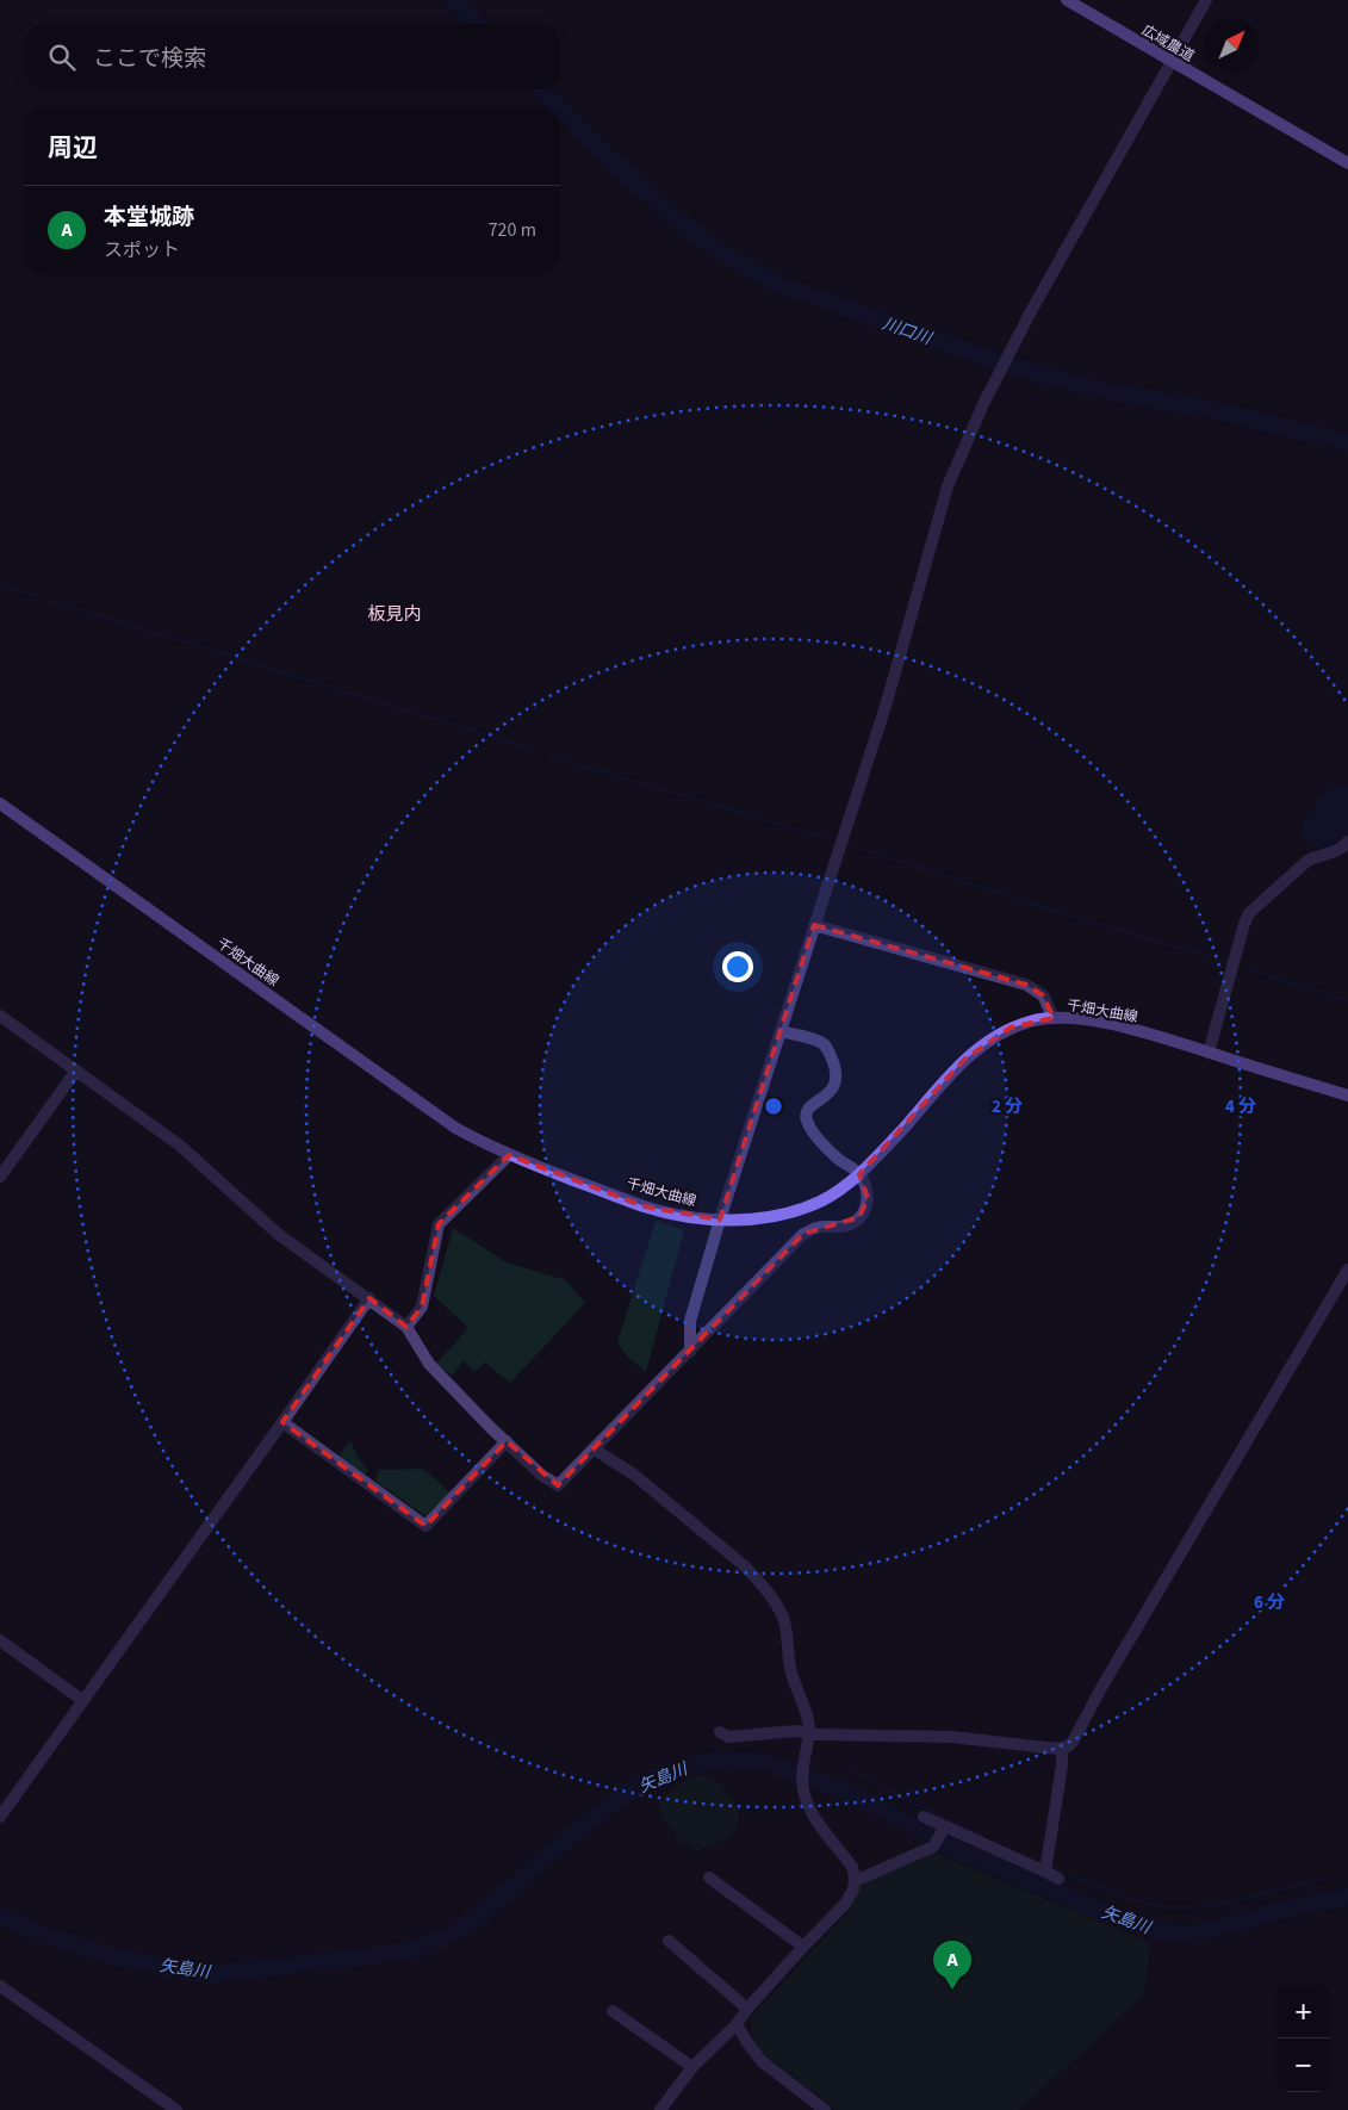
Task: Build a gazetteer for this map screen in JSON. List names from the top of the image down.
{
  "streets": {
    "main road": ["広域農道", "千畑大曲線"]
  },
  "districts": ["板見内"],
  "water": ["川口川", "矢島川"],
  "north": "top right",
  "page": {
    "search": "ここで検索",
    "heading": "周辺",
    "list": [
      {
        "mark": "A",
        "name": "本堂城跡",
        "note": "スポット",
        "value": "720 m"
      }
    ],
    "pins": "A",
    "map_buttons": ["+", "−"]
  },
  "rings": ["2 分", "4 分", "6 分"]
}
